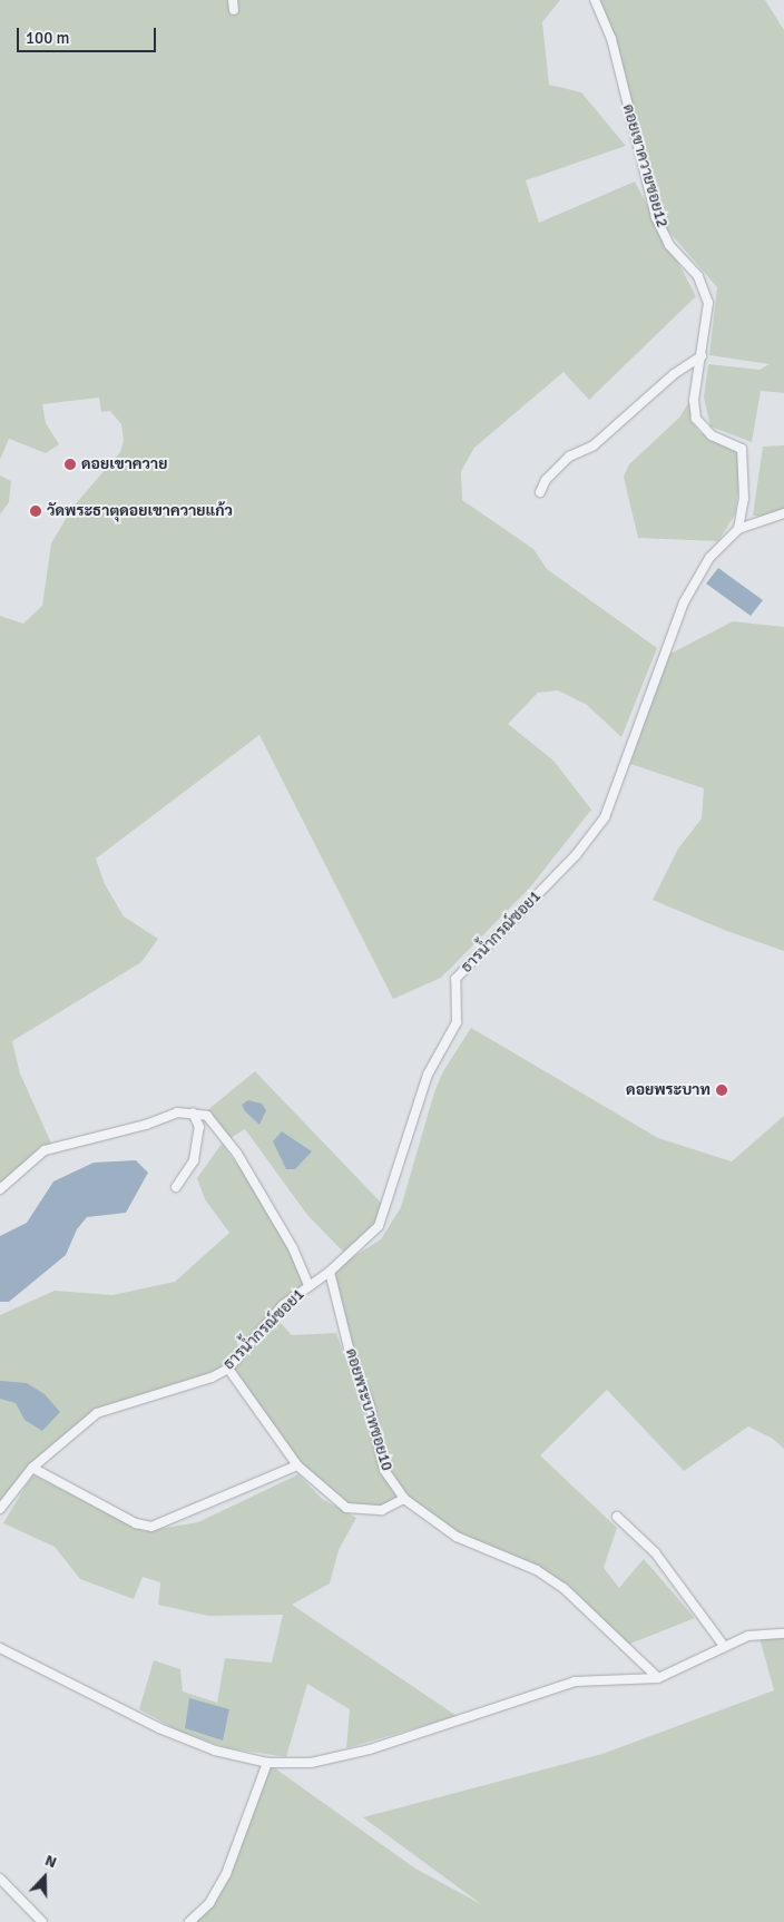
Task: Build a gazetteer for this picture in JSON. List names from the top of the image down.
{
  "streets": {
    "street": ["ดอยเขาควายซอย12", "ธารน้ำกรณ์ซอย1", "ดอยพระบาทซอย10"]
  },
  "crossings": [
    ["ธารน้ำกรณ์ซอย1", "ดอยพระบาทซอย10"]
  ],
  "places": ["ดอยเขาควาย", "วัดพระธาตุดอยเขาควายแก้ว", "ดอยพระบาท"],
  "scale_bar": "100 m",
  "north": "top"
}
